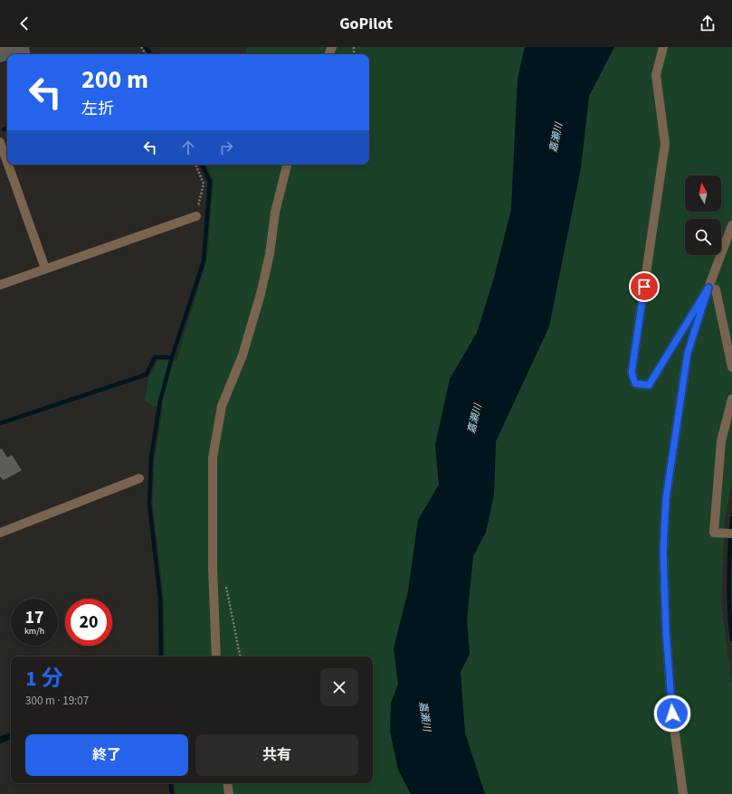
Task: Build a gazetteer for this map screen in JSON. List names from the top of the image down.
{
  "water": ["嘉瀬川"],
  "north": "top",
  "page": {
    "header": "GoPilot",
    "turn": ["200 m", "左折"],
    "speed": "17 km/h",
    "limit": "20",
    "heading": ["1 分", "300 m · 19:07"],
    "buttons": ["終了", "共有"]
  }
}
